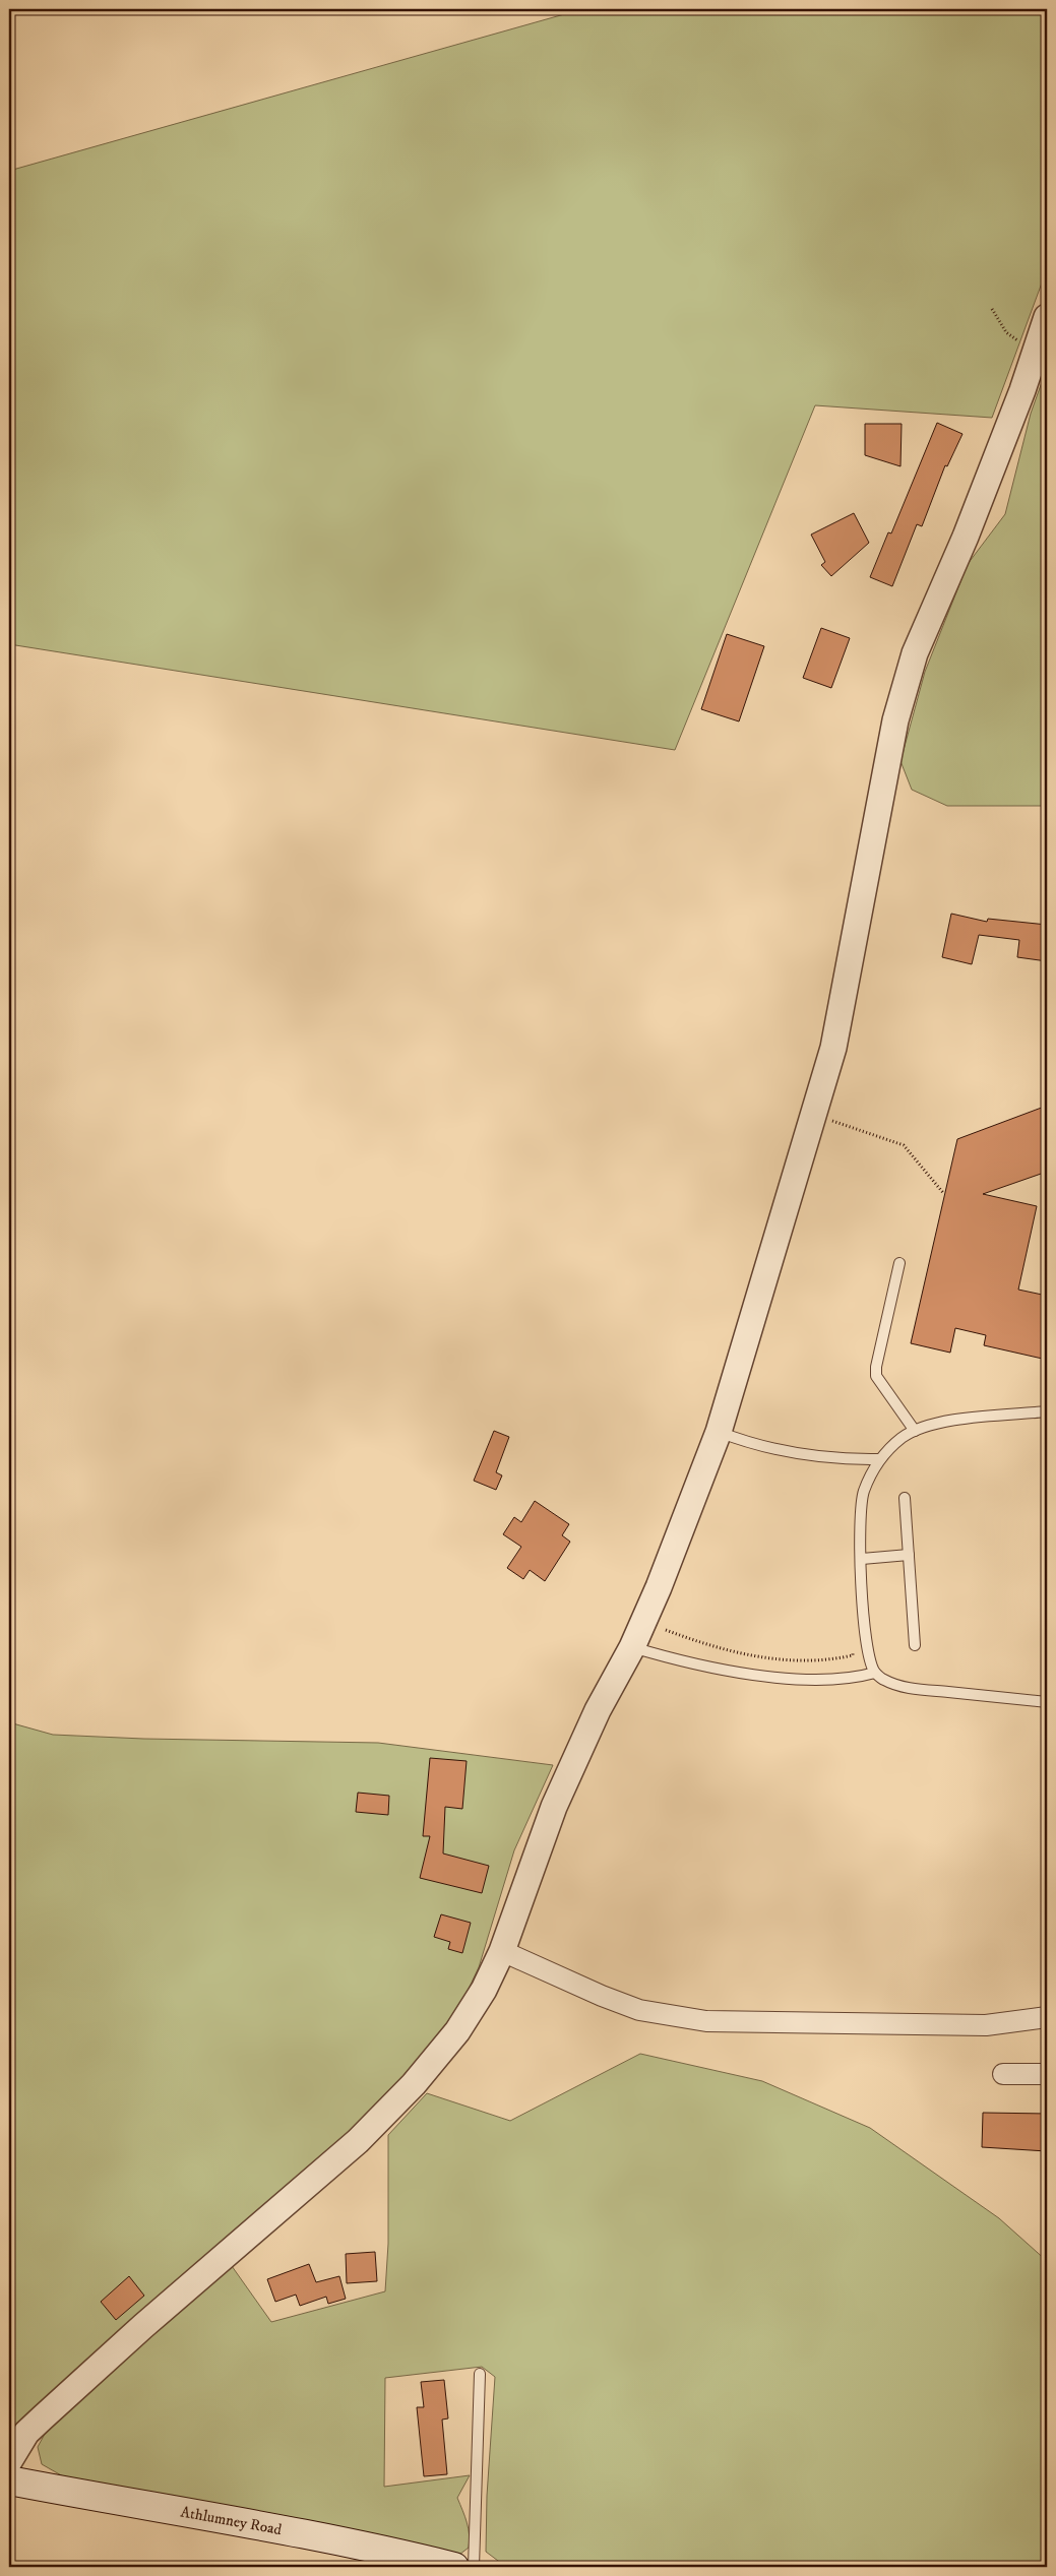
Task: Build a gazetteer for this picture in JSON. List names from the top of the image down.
{
  "streets": {
    "main road": ["Athlumney Road"]
  }
}
